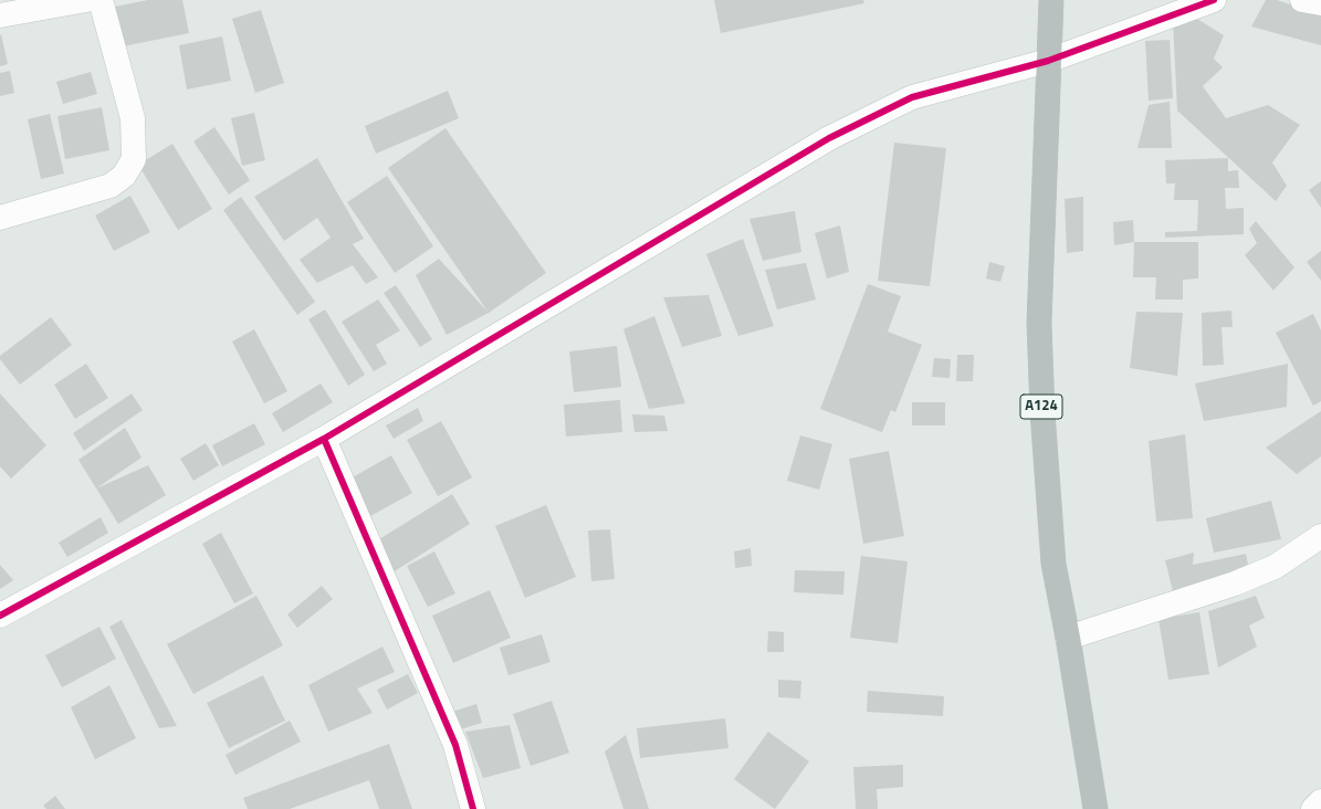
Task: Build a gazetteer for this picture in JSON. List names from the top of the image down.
{
  "streets": {
    "highway": ["A124"]
  }
}
